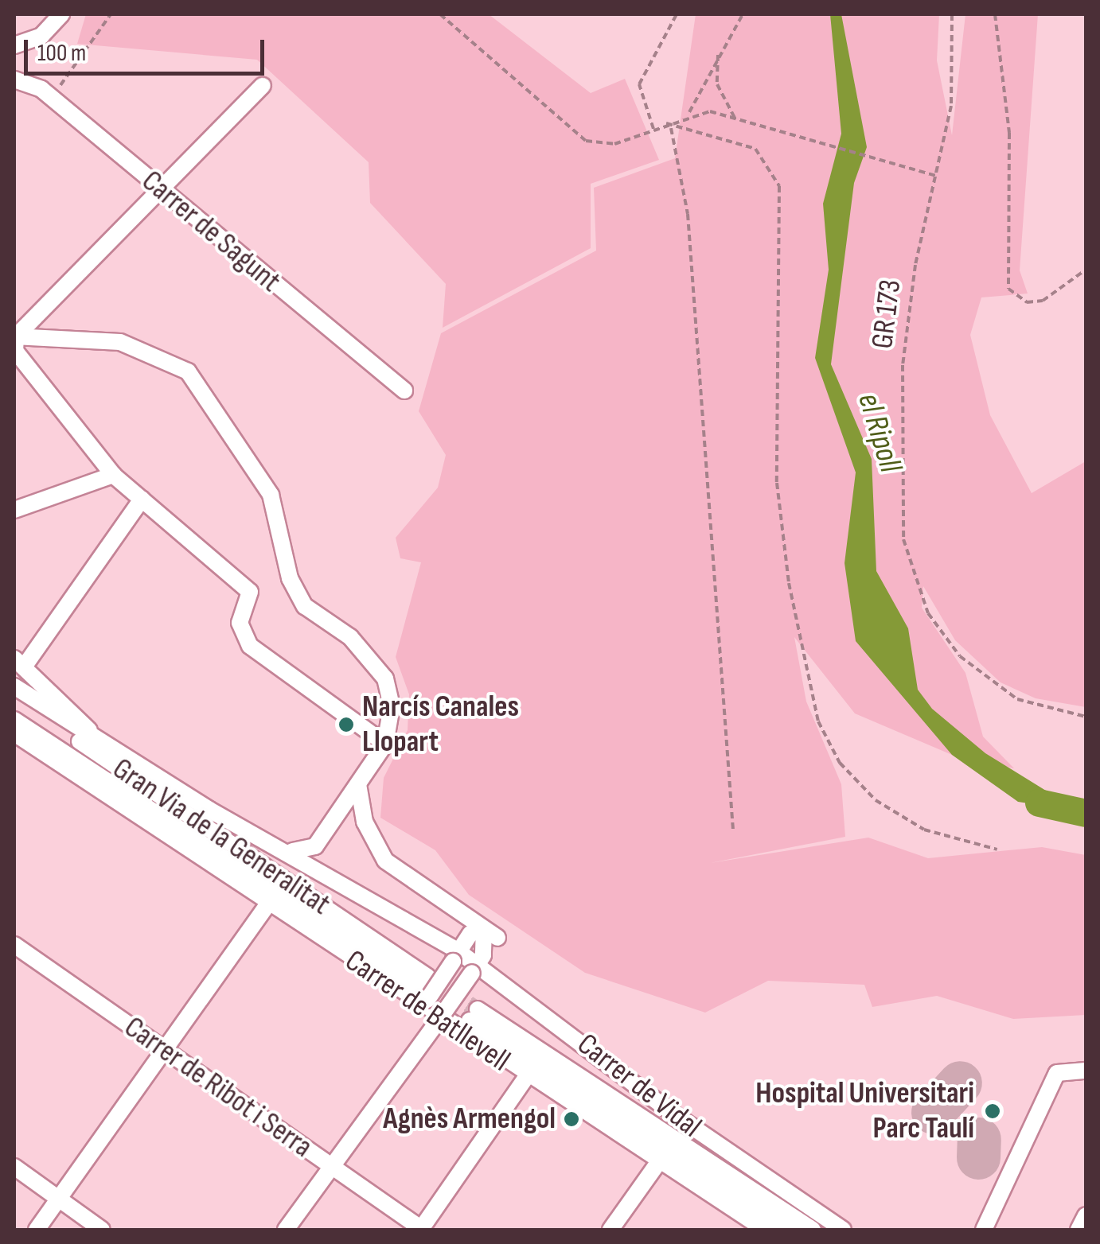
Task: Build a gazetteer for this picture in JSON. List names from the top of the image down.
{
  "streets": {
    "street": [
      "Carrer de Sagunt",
      "Gran Via de la Generalitat",
      "Carrer de Batllevell",
      "Carrer de Vidal",
      "Carrer de Ribot i Serra"
    ],
    "path": ["GR 173"]
  },
  "crossings": [
    ["Gran Via de la Generalitat", "Carrer de Batllevell"]
  ],
  "water": ["el Ripoll"],
  "places": ["Narcís Canales Llopart", "Hospital Universitari Parc Taulí", "Agnès Armengol"],
  "scale_bar": "100 m"
}
